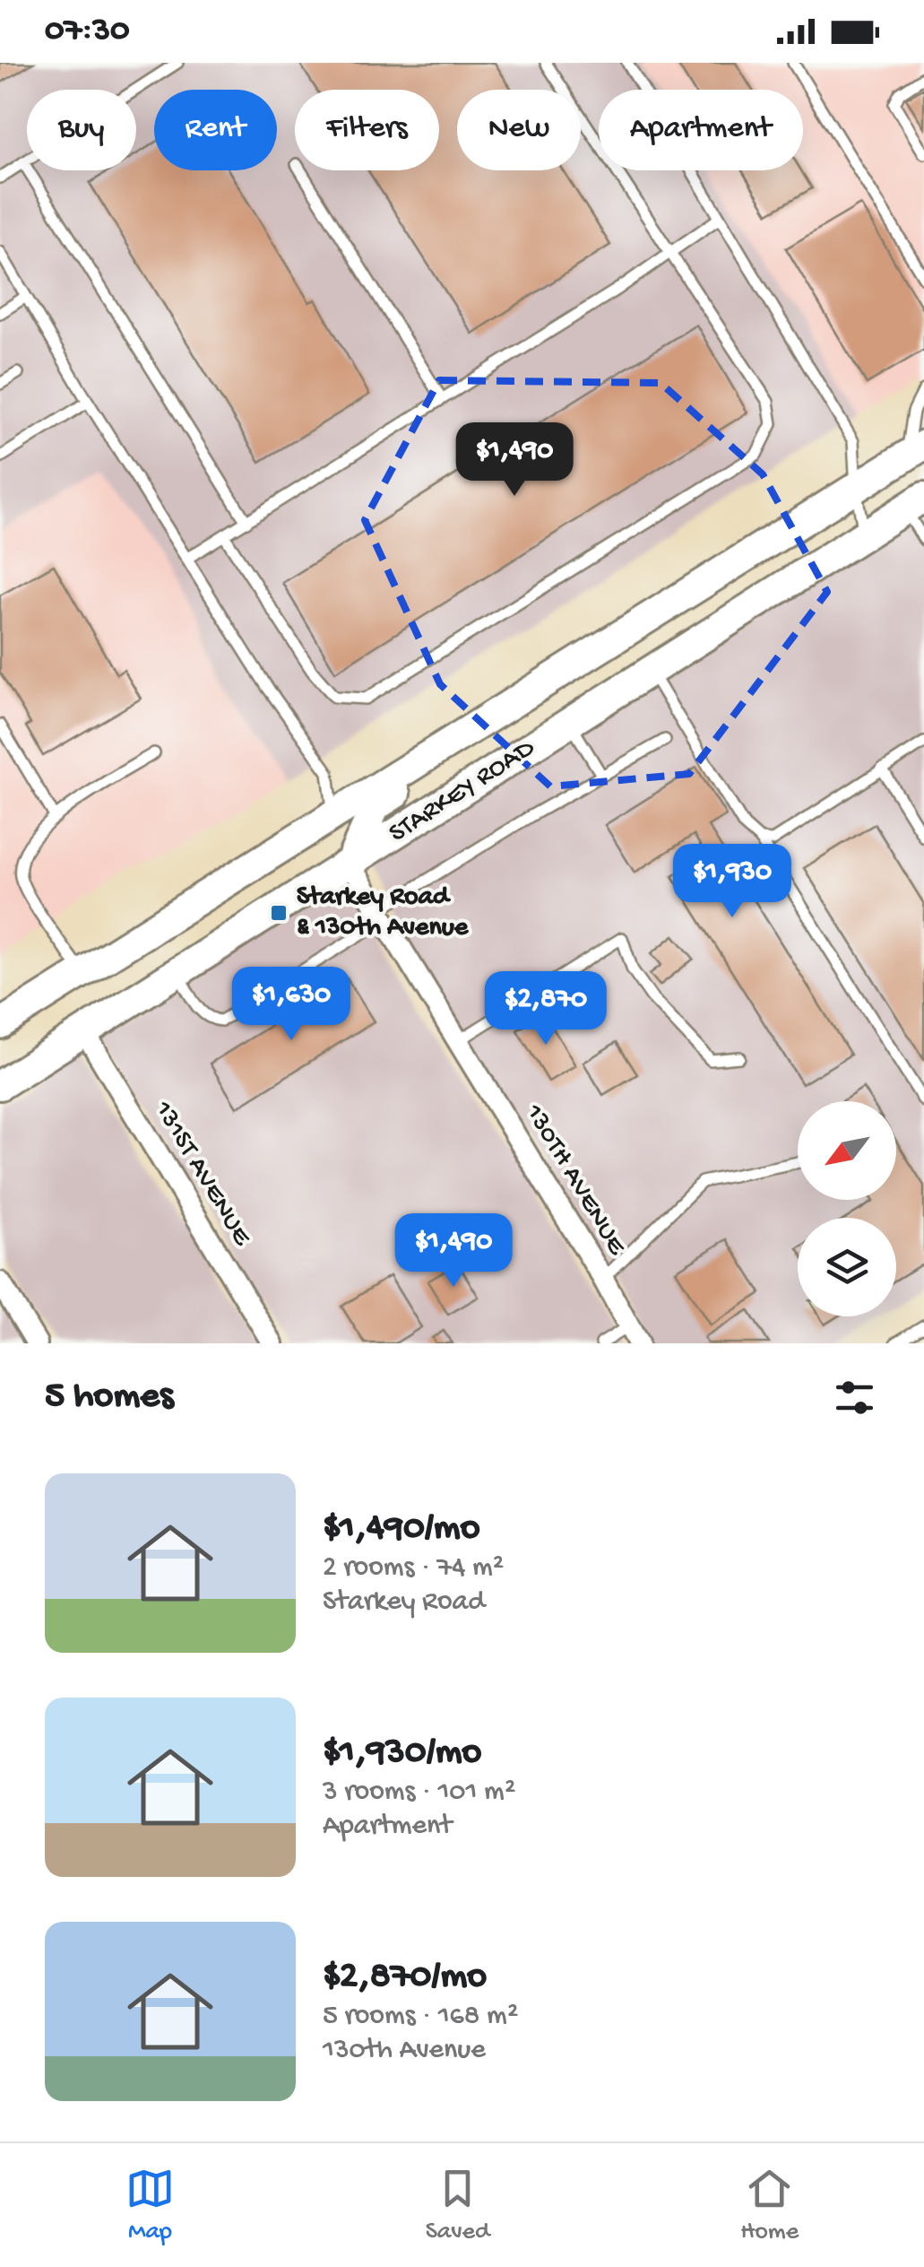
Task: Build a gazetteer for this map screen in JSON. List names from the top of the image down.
{
  "streets": {
    "main road": ["STARKEY ROAD"],
    "street": ["131ST AVENUE", "130TH AVENUE"]
  },
  "crossings": [
    ["STARKEY ROAD", "131ST AVENUE"],
    ["STARKEY ROAD", "130TH AVENUE"]
  ],
  "places": {
    "transit": ["Starkey Road & 130th Avenue"]
  },
  "north": "bottom left",
  "page": {
    "status": "07:30",
    "chip": [
      "Buy",
      "Rent",
      "Filters",
      "New",
      "Apartment"
    ],
    "price": [
      "$1,490",
      "$1,930",
      "$1,630",
      "$2,870",
      "$1,490"
    ],
    "heading": "5 homes",
    "list": [
      {
        "name": "$1,490/mo",
        "note": "2 rooms · 74 m² · Starkey Road"
      },
      {
        "name": "$1,930/mo",
        "note": "3 rooms · 101 m² · Apartment"
      },
      {
        "name": "$2,870/mo",
        "note": "5 rooms · 168 m² · 130th Avenue"
      }
    ],
    "tabs": ["Map", "Saved", "Home"]
  }
}
